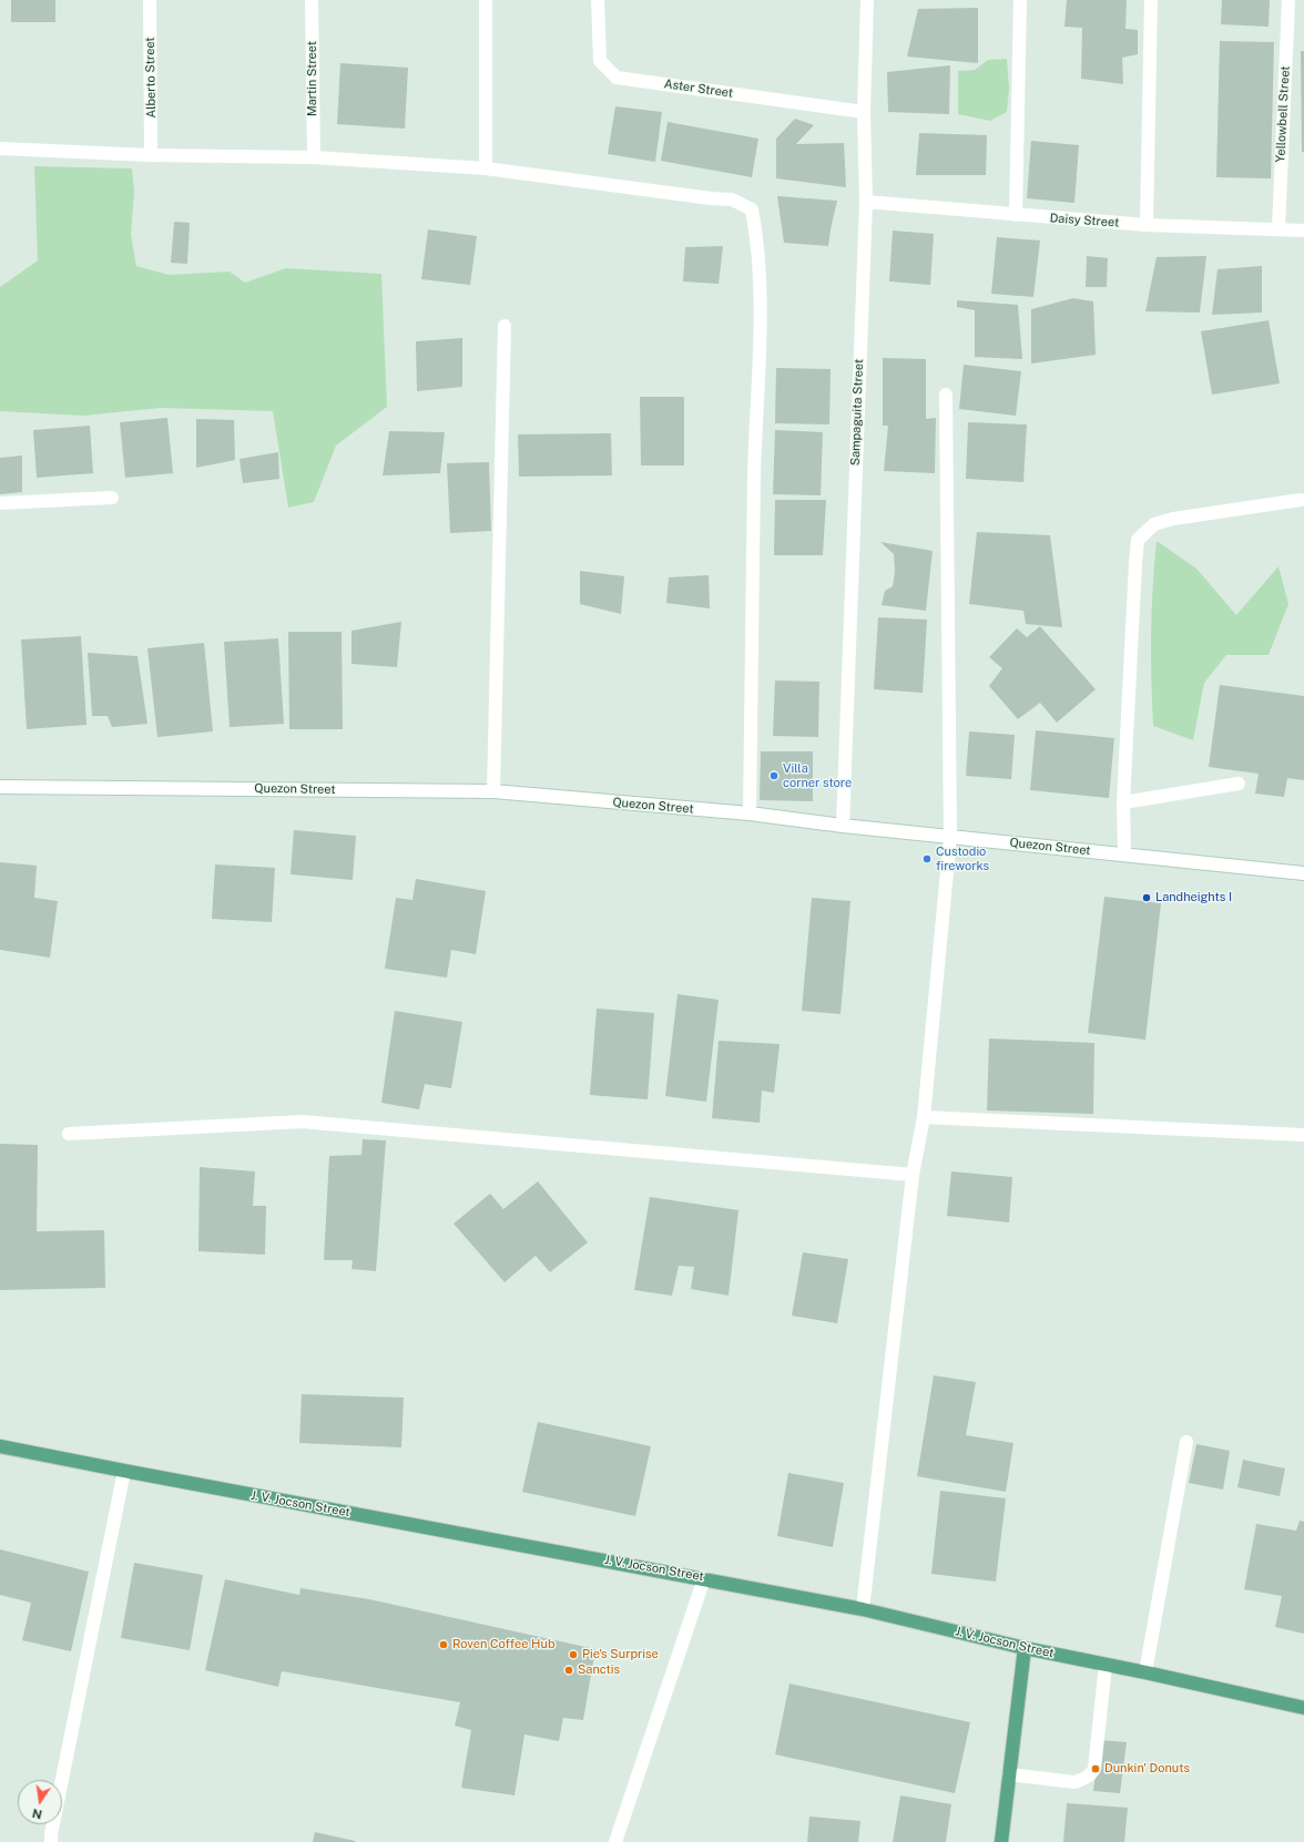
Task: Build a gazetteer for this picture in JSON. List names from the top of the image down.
{
  "streets": {
    "main road": ["J. V. Jocson Street"],
    "street": [
      "Alberto Street",
      "Martin Street",
      "Aster Street",
      "Yellowbell Street",
      "Daisy Street",
      "Sampaguita Street",
      "Quezon Street"
    ]
  },
  "crossings": [
    ["Aster Street", "Sampaguita Street"],
    ["Yellowbell Street", "Daisy Street"],
    ["Daisy Street", "Sampaguita Street"],
    ["Sampaguita Street", "Quezon Street"]
  ],
  "places": [
    "Villa corner store",
    "Custodio fireworks",
    "Landheights I",
    "Roven Coffee Hub",
    "Pie's Surprise",
    "Sanctis",
    "Dunkin' Donuts"
  ],
  "north": "bottom"
}
